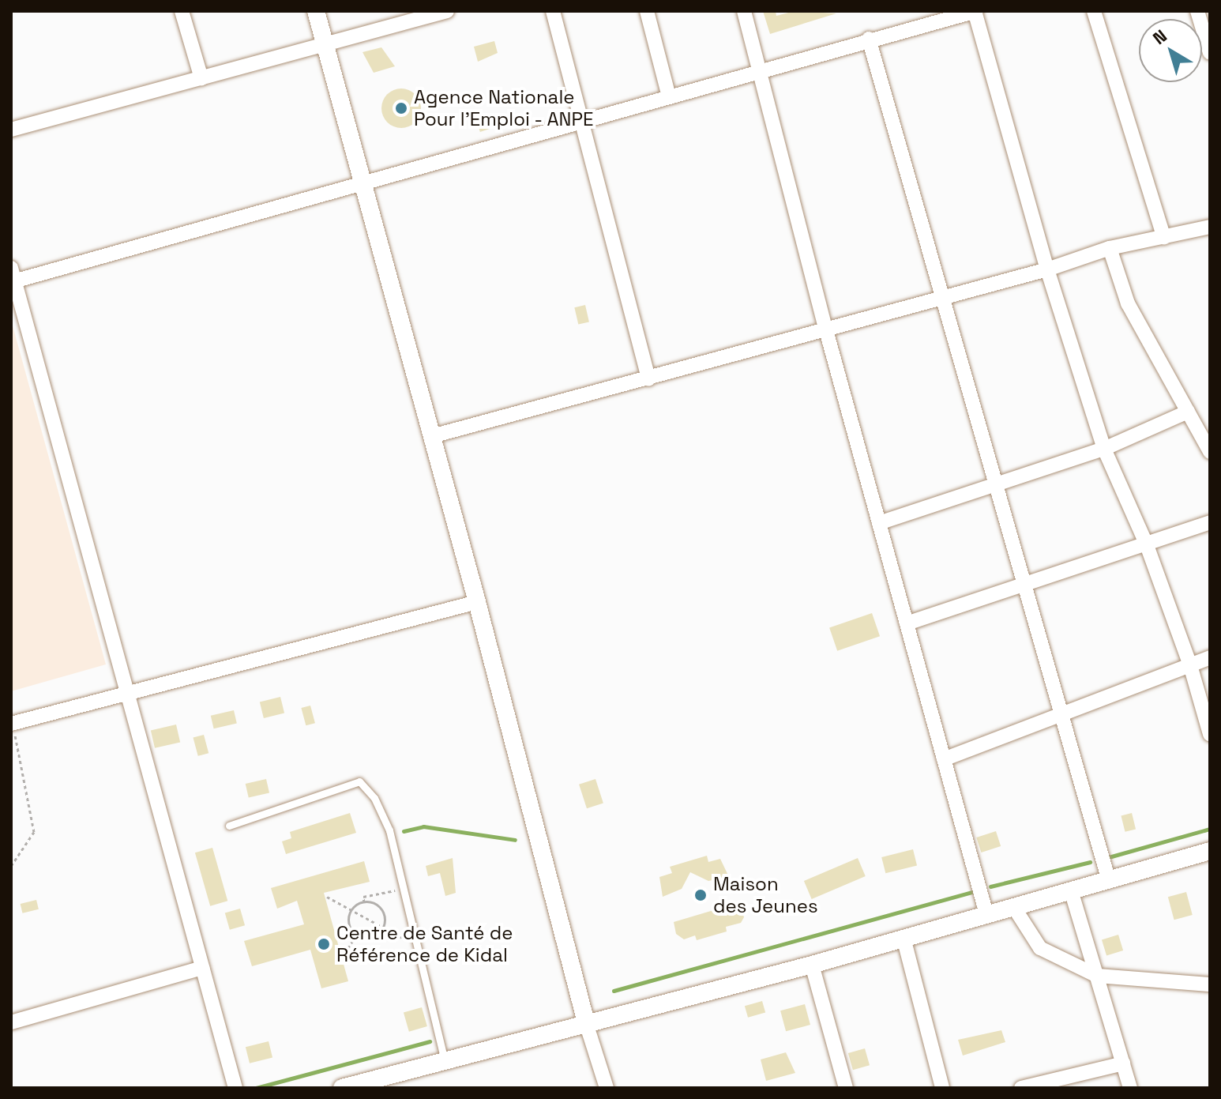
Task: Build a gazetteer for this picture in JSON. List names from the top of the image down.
{
  "places": ["Agence Nationale Pour l’Emploi - ANPE", "Maison des Jeunes", "Centre de Santé de Référence de Kidal"],
  "north": "top left"
}
